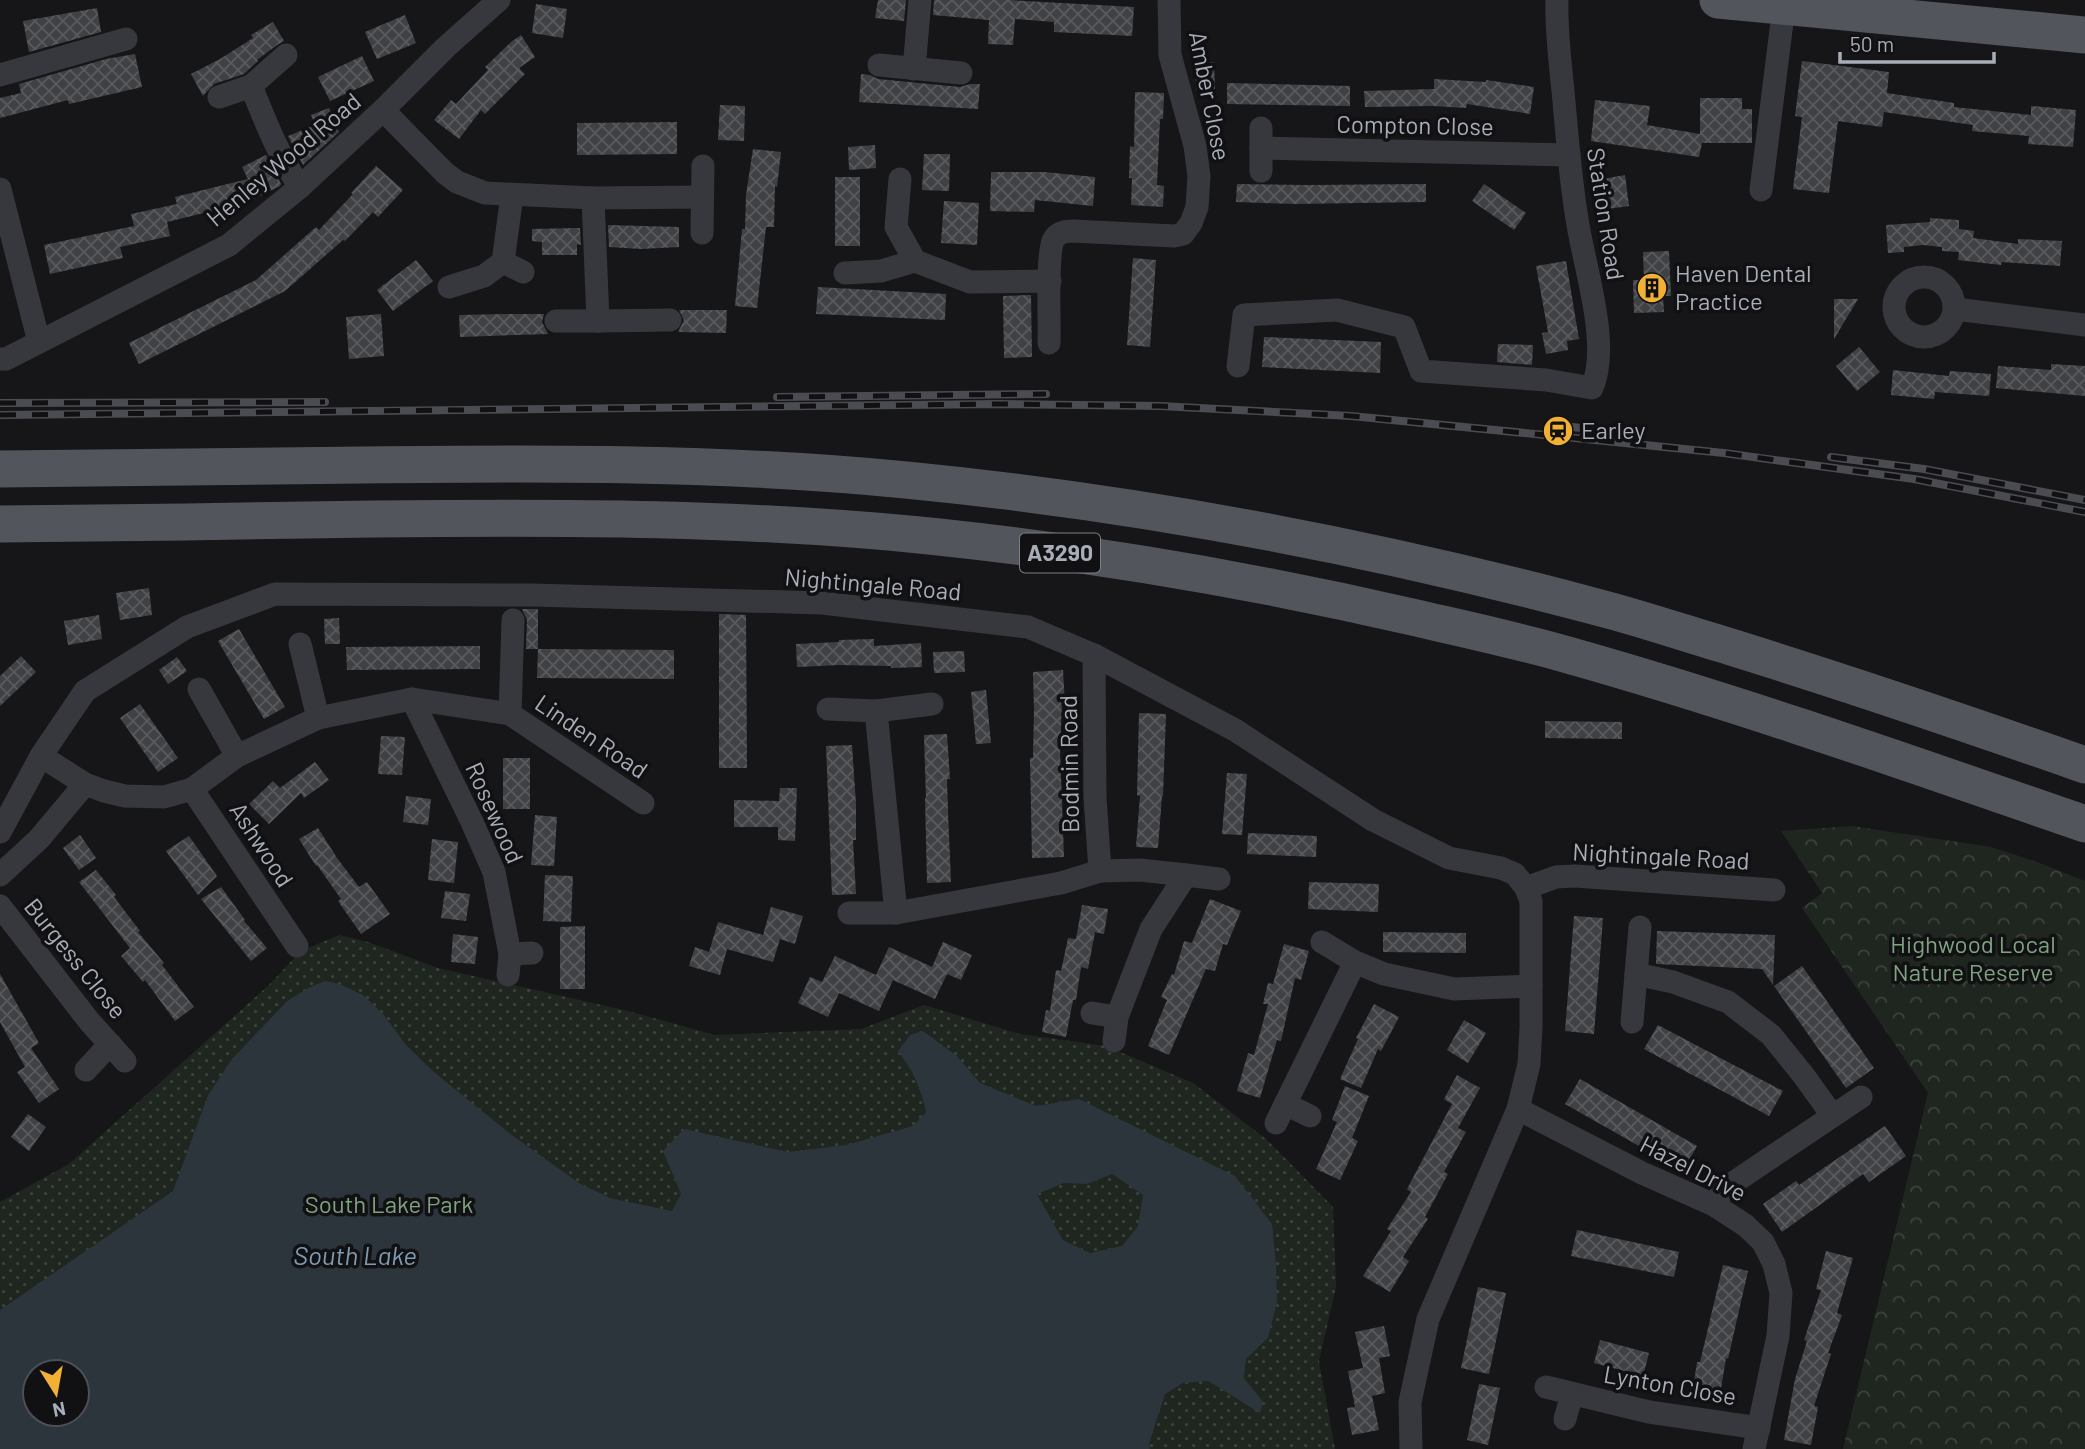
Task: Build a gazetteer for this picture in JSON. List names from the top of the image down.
{
  "streets": {
    "main road": ["A3290"],
    "street": [
      "Amber Close",
      "Compton Close",
      "Henley Wood Road",
      "Station Road",
      "Nightingale Road",
      "Linden Road",
      "Bodmin Road",
      "Rosewood",
      "Ashwood",
      "Burgess Close",
      "Hazel Drive",
      "Lynton Close"
    ]
  },
  "crossings": [
    ["Compton Close", "Station Road"],
    ["Nightingale Road", "Linden Road"],
    ["Nightingale Road", "Bodmin Road"],
    ["Linden Road", "Rosewood"],
    ["Linden Road", "Ashwood"],
    ["Hazel Drive", "Lynton Close"]
  ],
  "water": ["South Lake"],
  "parks": ["Highwood Local Nature Reserve", "South Lake Park"],
  "places": {
    "building": ["Haven Dental Practice"],
    "station": ["Earley"]
  },
  "scale_bar": "50 m",
  "north": "bottom"
}
